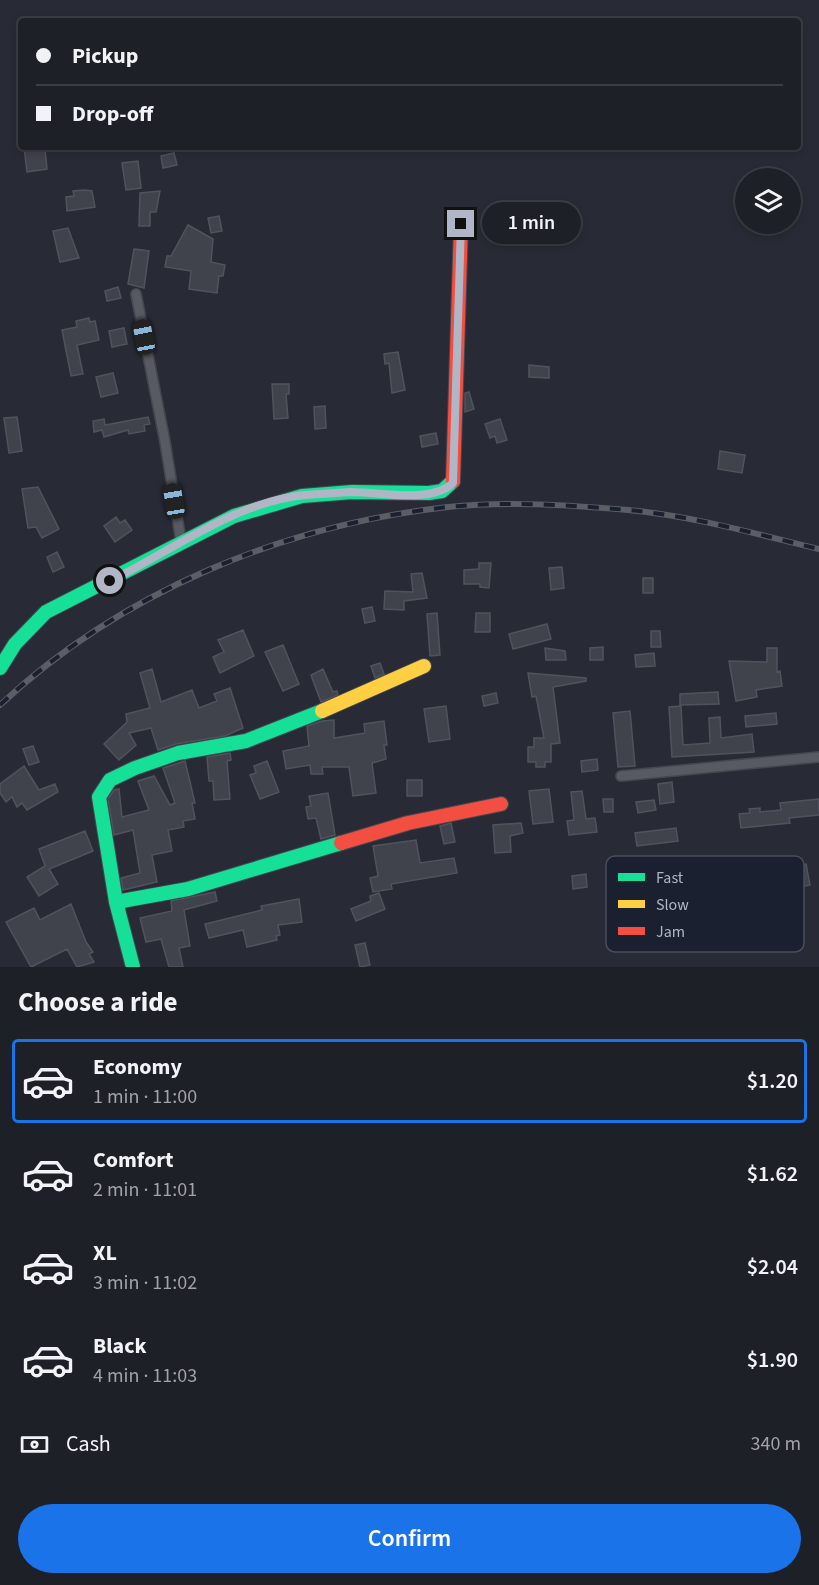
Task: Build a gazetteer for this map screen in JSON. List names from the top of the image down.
{
  "legend": ["Fast", "Slow", "Jam"],
  "page": {
    "banner": ["Pickup", "Drop-off"],
    "bubble": "1 min",
    "heading": "Choose a ride",
    "list": [
      {
        "name": "Economy",
        "note": "1 min · 11:00",
        "value": "$1.20"
      },
      {
        "name": "Comfort",
        "note": "2 min · 11:01",
        "value": "$1.62"
      },
      {
        "name": "XL",
        "note": "3 min · 11:02",
        "value": "$2.04"
      },
      {
        "name": "Black",
        "note": "4 min · 11:03",
        "value": "$1.90"
      }
    ],
    "pay": ["Cash", "340 m"],
    "buttons": "Confirm"
  }
}
